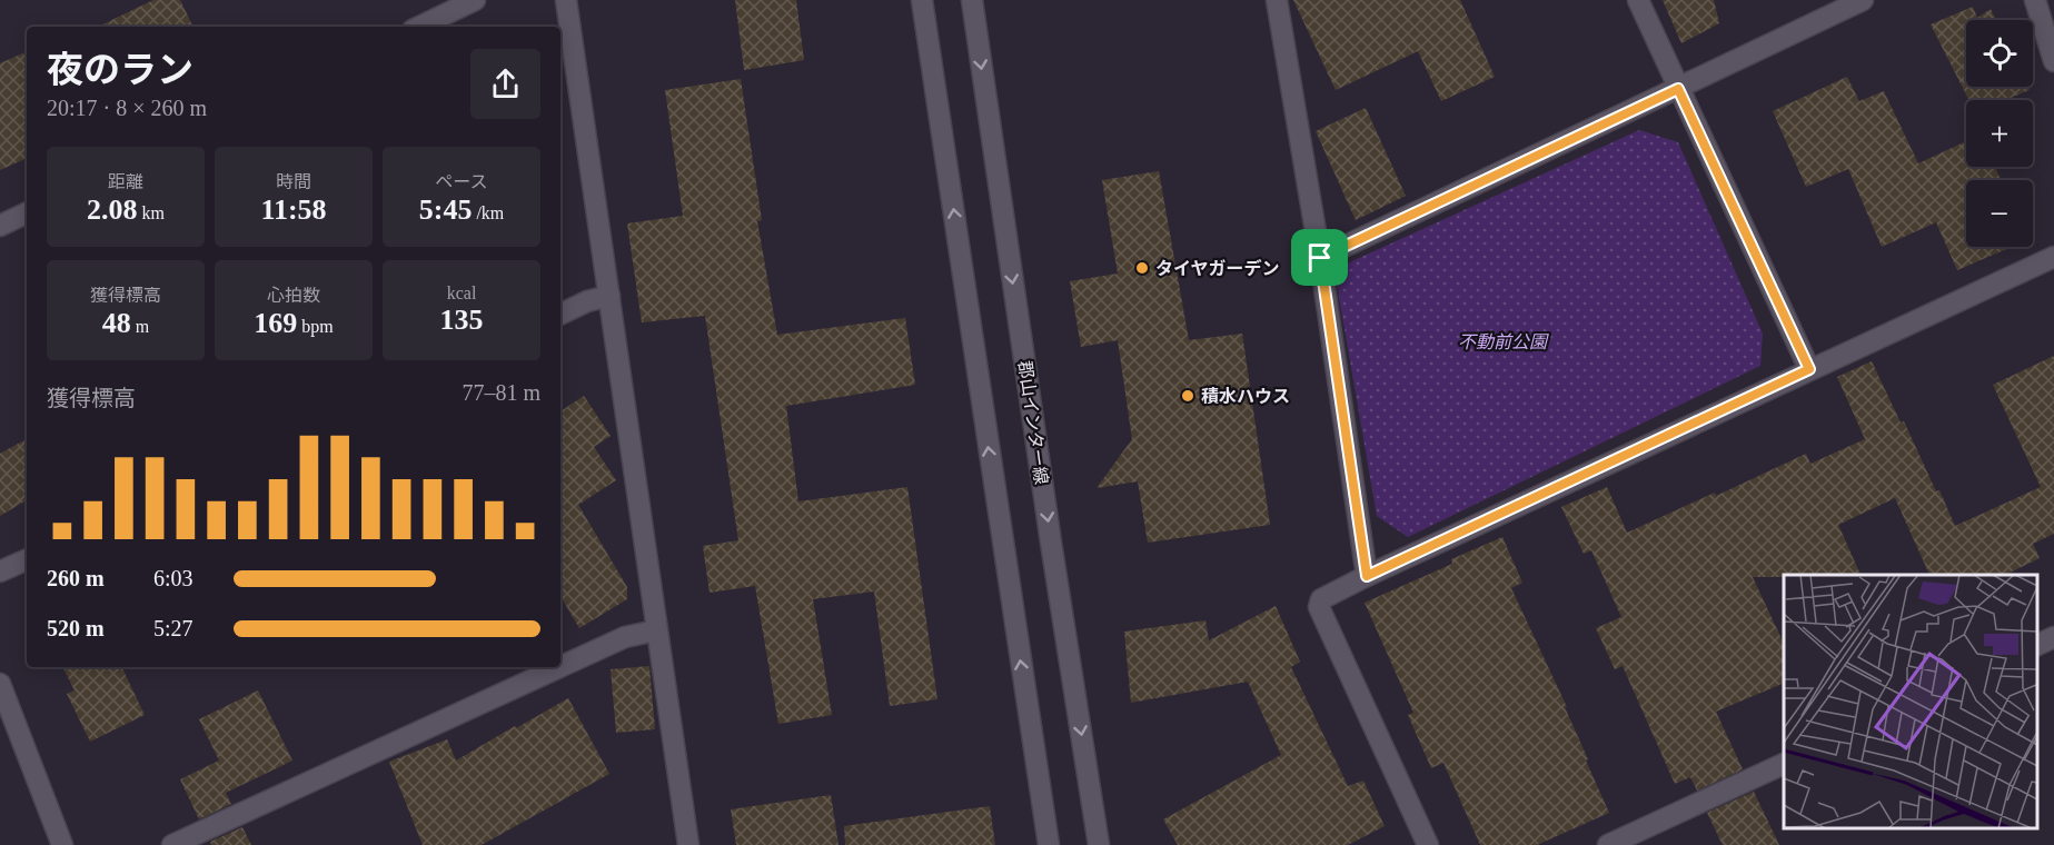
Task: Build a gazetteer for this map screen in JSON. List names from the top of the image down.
{
  "streets": {
    "street": ["郡山インター線"]
  },
  "parks": ["不動前公園"],
  "places": ["タイヤガーデン", "積水ハウス"],
  "page": {
    "map_buttons": ["+", "−"],
    "heading": ["夜のラン", "20:17 · 8 × 260 m"],
    "stats": [
      ["距離", "2.08 km"],
      ["時間", "11:58"],
      ["ペース", "5:45 /km"],
      ["獲得標高", "48 m"],
      ["心拍数", "169 bpm"],
      ["kcal", "135"]
    ],
    "chart": ["獲得標高", "77–81 m"],
    "list": [
      {
        "name": "260 m",
        "note": "6:03"
      },
      {
        "name": "520 m",
        "note": "5:27"
      }
    ]
  }
}
